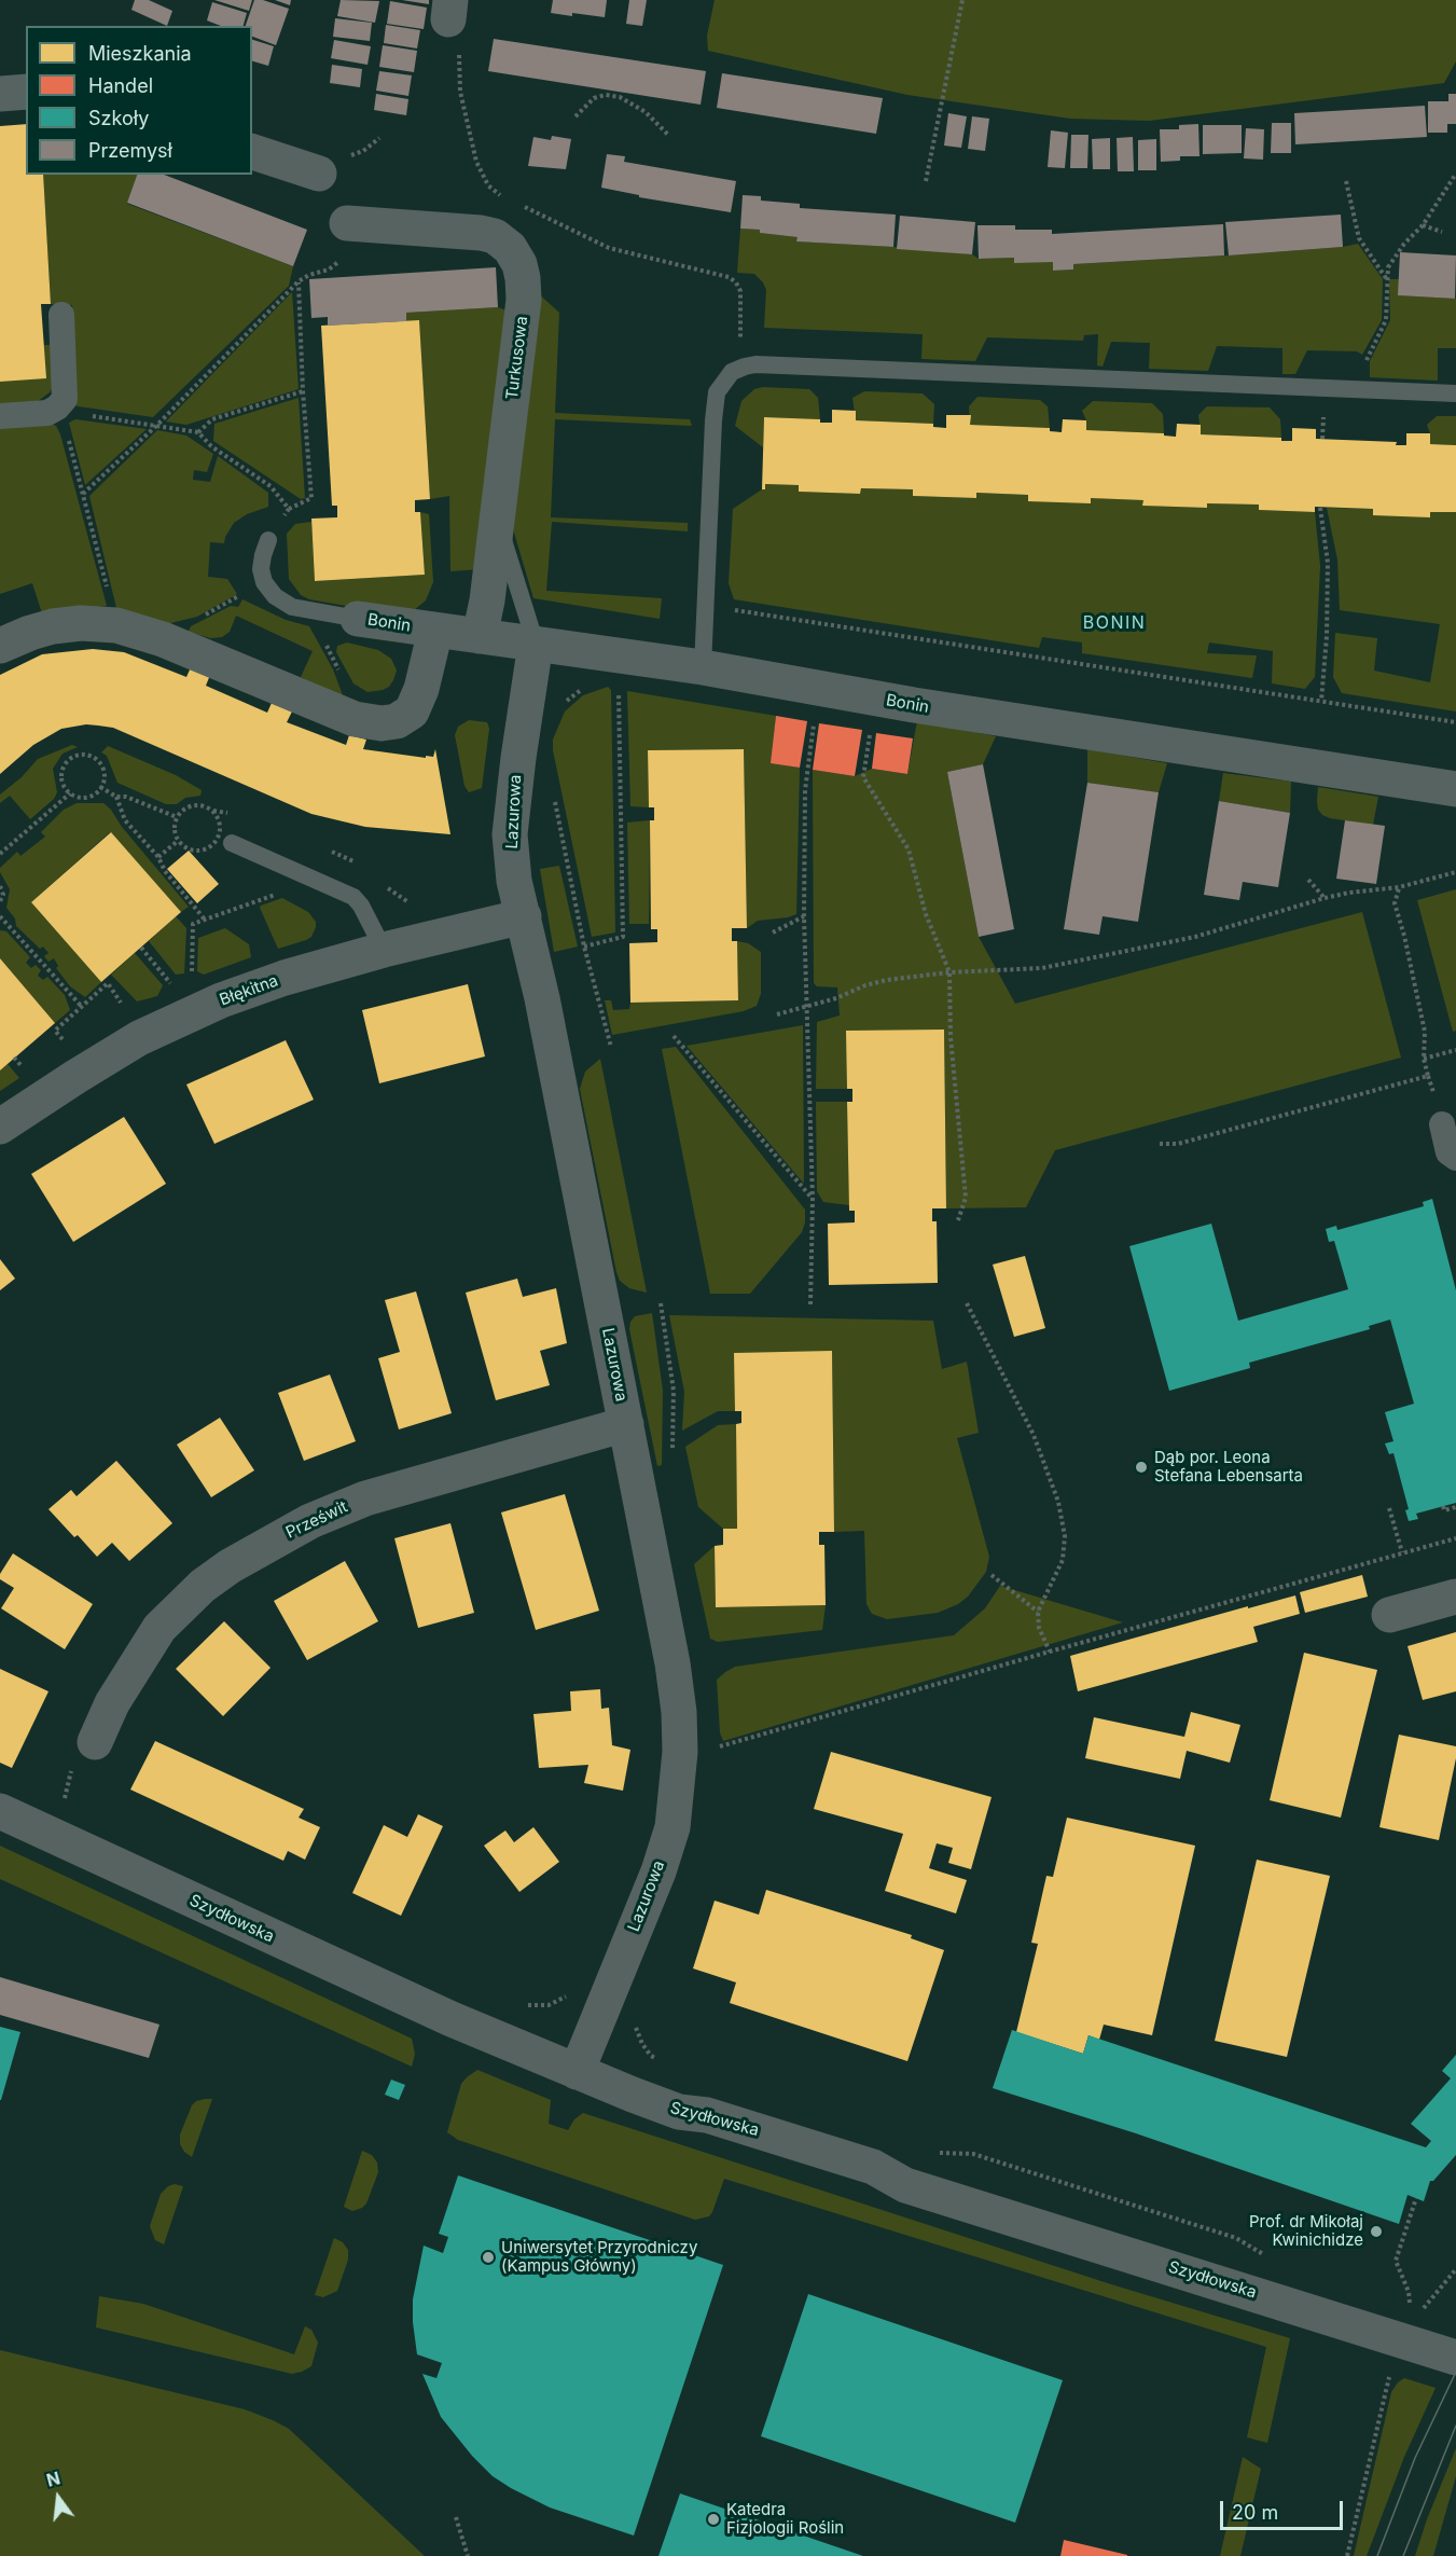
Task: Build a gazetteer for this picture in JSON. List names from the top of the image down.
{
  "streets": {
    "street": [
      "Turkusowa",
      "Bonin",
      "Lazurowa",
      "Błękitna",
      "Prześwit",
      "Szydłowska"
    ]
  },
  "crossings": [
    ["Turkusowa", "Bonin"],
    ["Bonin", "Lazurowa"],
    ["Lazurowa", "Błękitna"],
    ["Lazurowa", "Prześwit"],
    ["Lazurowa", "Szydłowska"]
  ],
  "districts": ["BONIN"],
  "places": [
    "Dąb por. Leona Stefana Lebensarta",
    "Prof. dr Mikołaj Kwinichidze",
    "Uniwersytet Przyrodniczy (Kampus Główny)",
    "Katedra Fizjologii Roślin"
  ],
  "legend": [
    "Mieszkania",
    "Handel",
    "Szkoły",
    "Przemysł"
  ],
  "scale_bar": "20 m",
  "north": "top"
}
